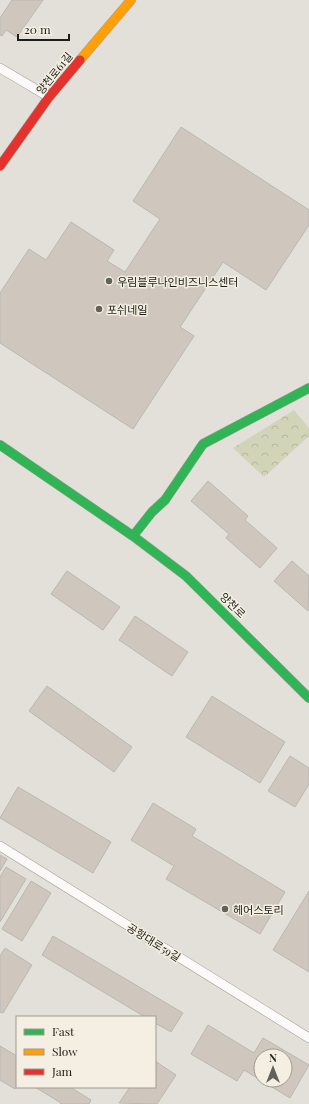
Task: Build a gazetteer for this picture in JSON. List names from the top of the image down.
{
  "streets": {
    "main road": ["양천로61길", "양천로"],
    "lane": ["공항대로59길"]
  },
  "places": ["우림블루나인비즈니스센터", "포쉬네일", "헤어스토리"],
  "legend": ["Fast", "Slow", "Jam"],
  "scale_bar": "20 m",
  "north": "top"
}
